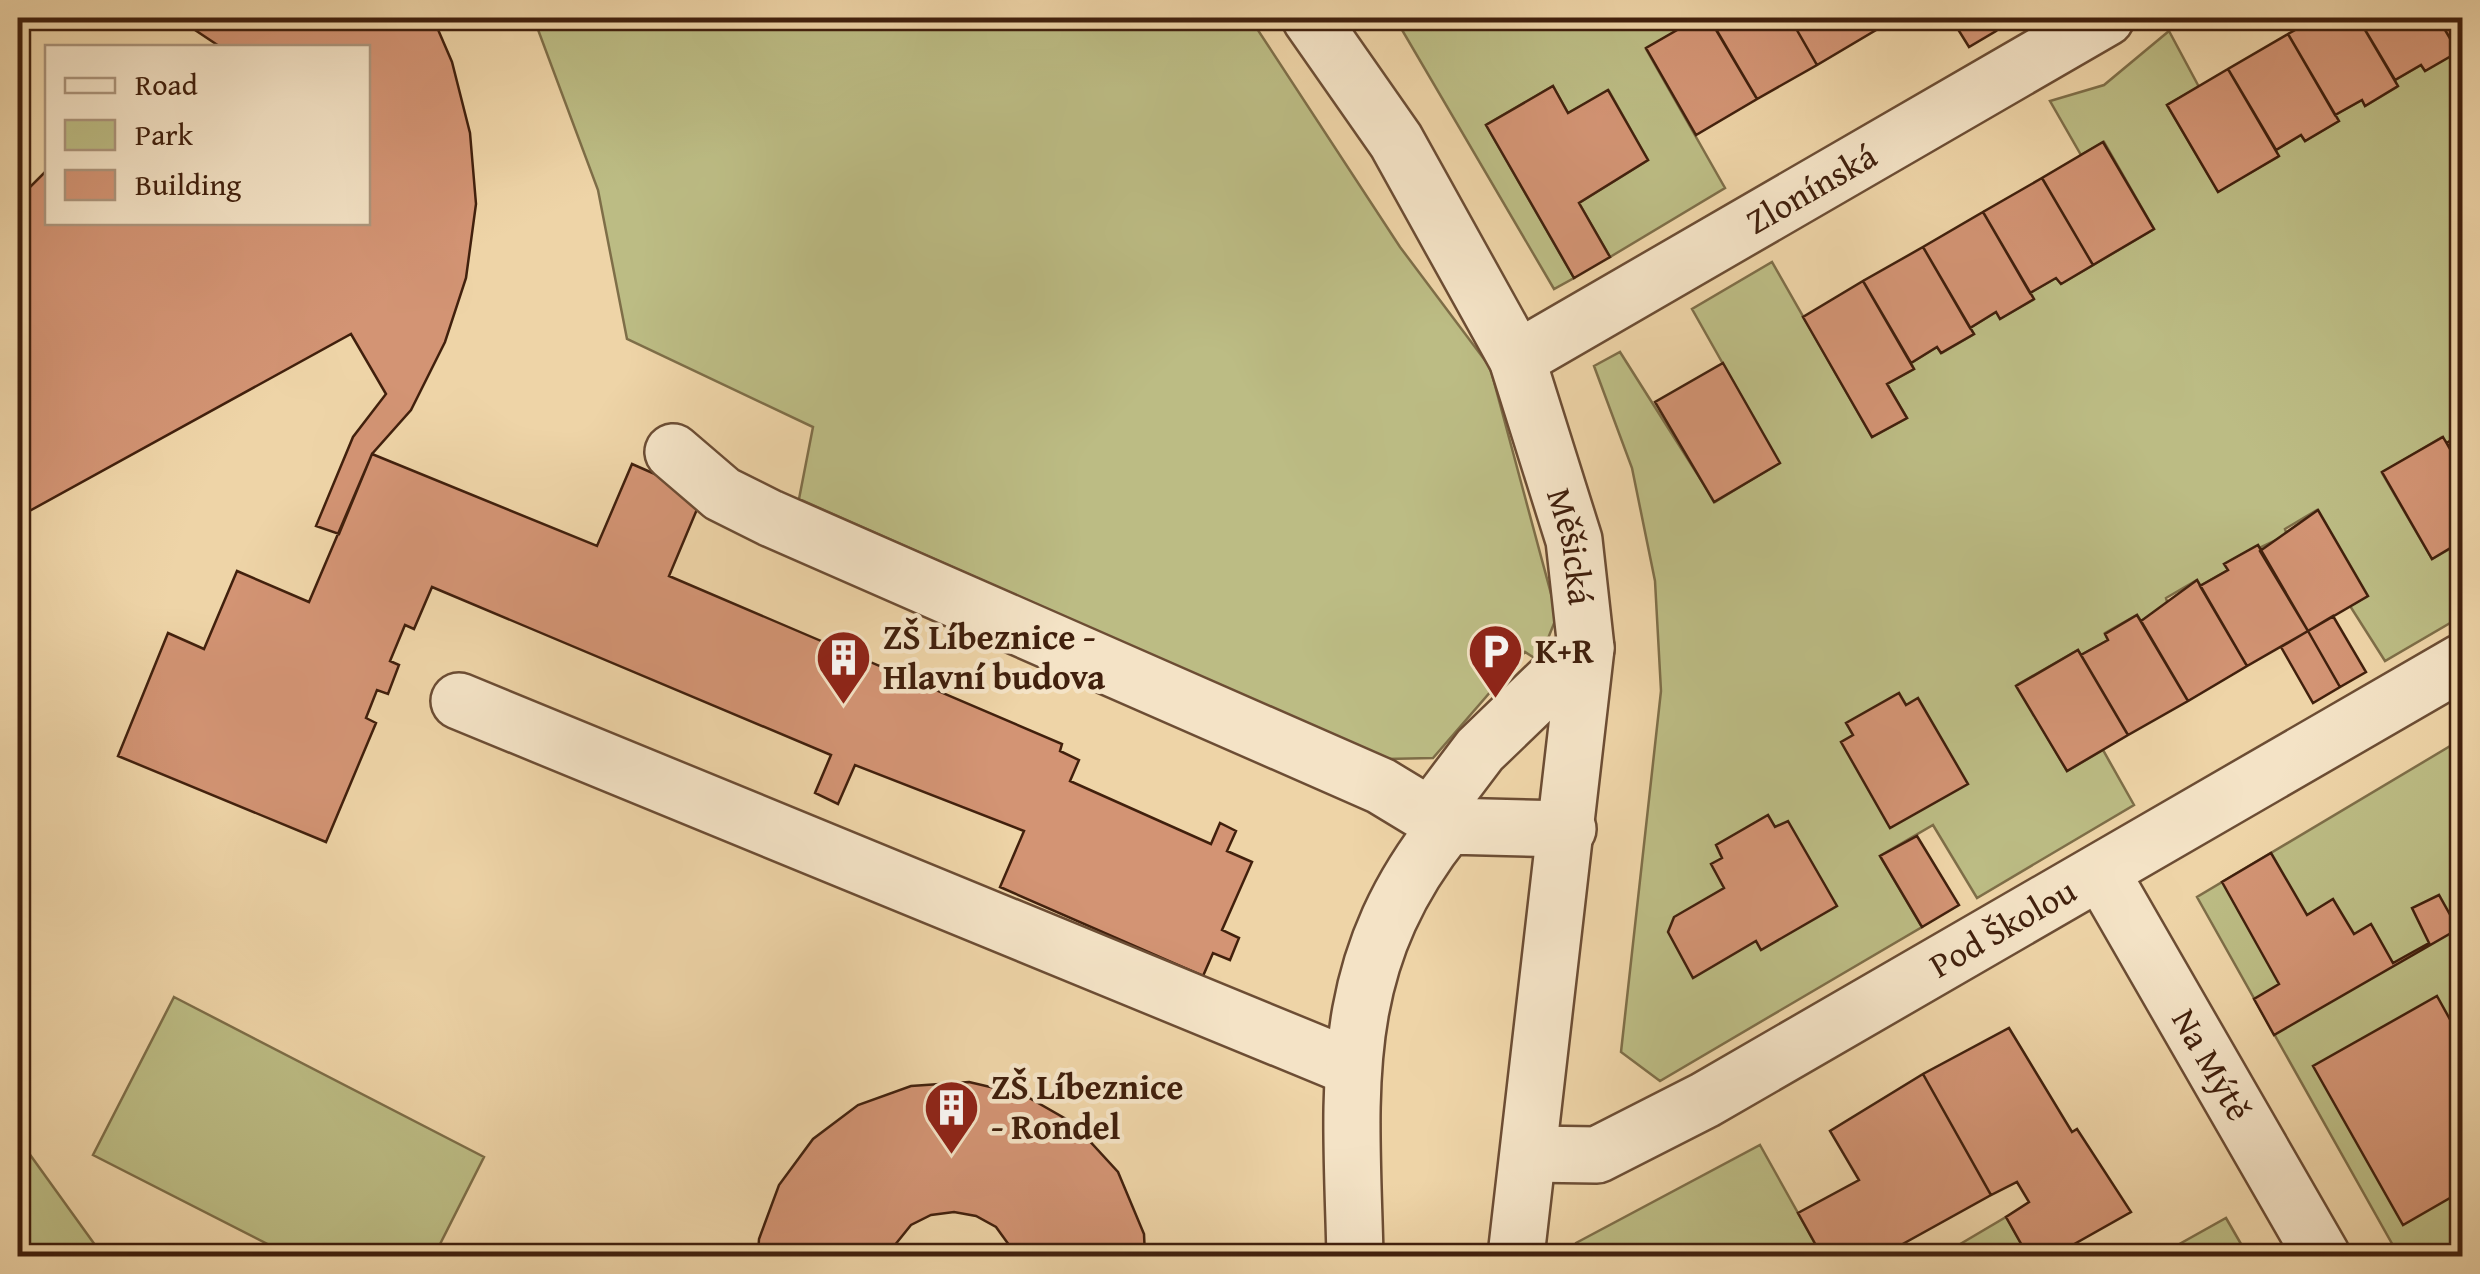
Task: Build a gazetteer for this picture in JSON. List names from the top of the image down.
{
  "streets": {
    "street": [
      "Zlonínská",
      "Měšická",
      "Pod Školou",
      "Na Mýtě"
    ]
  },
  "crossings": [
    ["Zlonínská", "Měšická"],
    ["Měšická", "Pod Školou"],
    ["Pod Školou", "Na Mýtě"]
  ],
  "places": {
    "parking": ["K+R"],
    "building": ["ZŠ Líbeznice - Hlavní budova", "ZŠ Líbeznice - Rondel"]
  },
  "legend": ["Road", "Park", "Building"]
}
